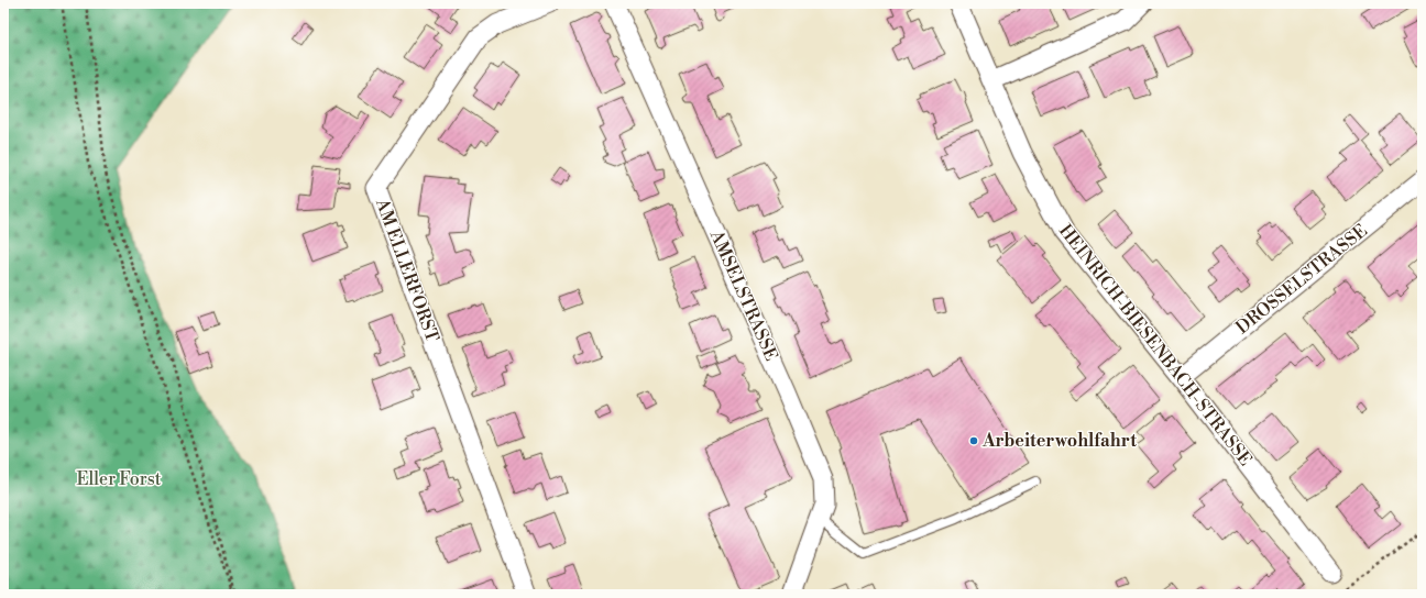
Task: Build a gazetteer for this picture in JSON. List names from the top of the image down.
{
  "streets": {
    "street": [
      "AM ELLERFORST",
      "DROSSELSTRASSE",
      "AMSELSTRASSE",
      "HEINRICH-BIESENBACH-STRASSE"
    ]
  },
  "crossings": [
    ["DROSSELSTRASSE", "HEINRICH-BIESENBACH-STRASSE"]
  ],
  "parks": ["Eller Forst"],
  "places": ["Arbeiterwohlfahrt"]
}
